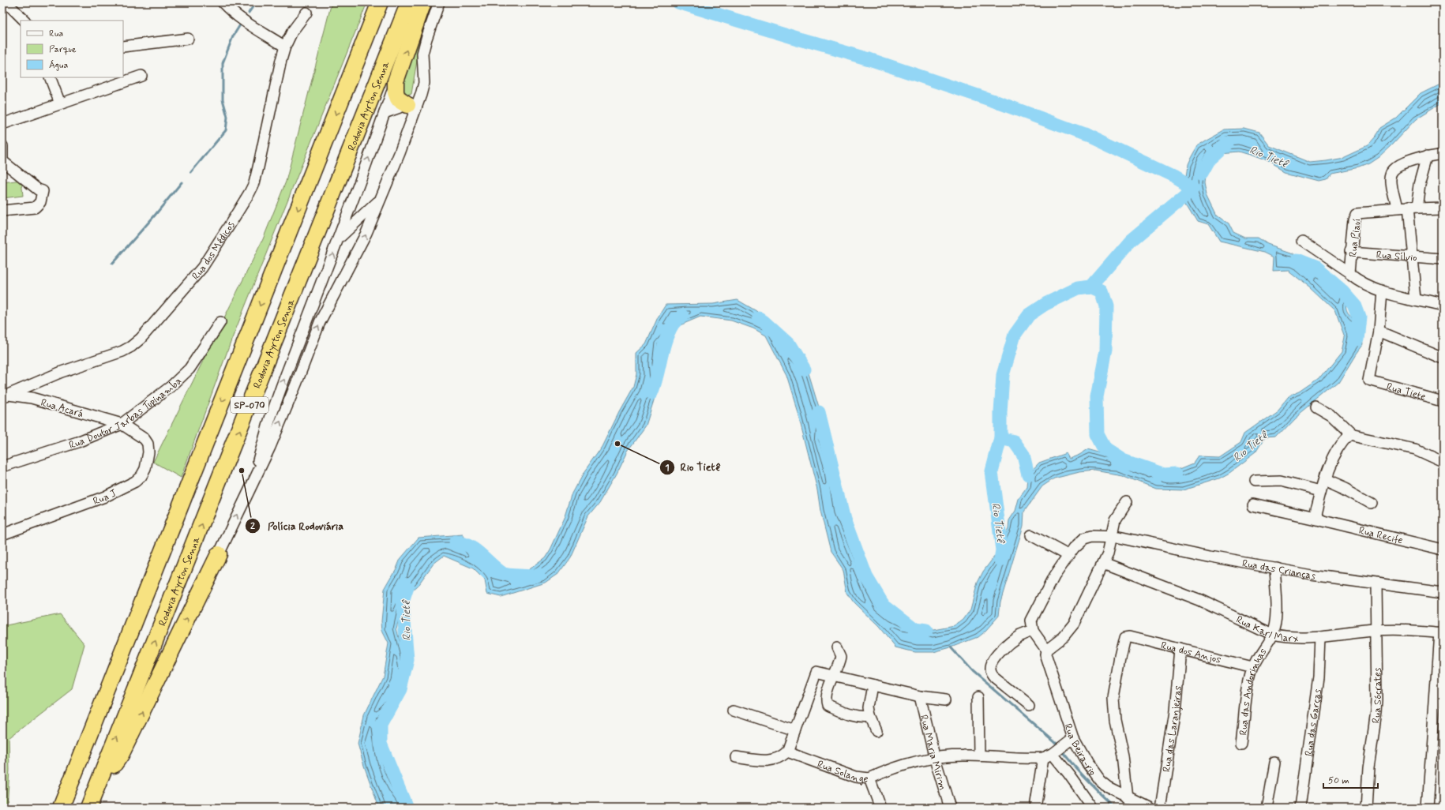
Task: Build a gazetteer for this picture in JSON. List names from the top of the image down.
{
  "streets": {
    "highway": ["Rodovia Ayrton Senna", "SP-070"],
    "street": [
      "Rua Piauí",
      "Rua dos Médicos",
      "Rua Sílvio",
      "Rua Tiete",
      "Rua Acará",
      "Rua Doutor Jarbas Tupinamba",
      "Rua J",
      "Rua Recife",
      "Rua das Crianças",
      "Rua Karl Marx",
      "Rua dos Anjos",
      "Rua das Andorinhas",
      "Rua Sócrates",
      "Rua das Garças",
      "Rua das Laranjeiras",
      "Rua Beira-rio",
      "Rua Maria Mirim",
      "Rua Solange"
    ]
  },
  "crossings": [
    ["Rua Piauí", "Rua Sílvio"],
    ["Rua dos Médicos", "Rua Acará"],
    ["Rua Acará", "Rua Doutor Jarbas Tupinamba"],
    ["Rua Acará", "Rua J"],
    ["Rua Doutor Jarbas Tupinamba", "Rua J"],
    ["Rua das Crianças", "Rua das Andorinhas"],
    ["Rua das Crianças", "Rua Sócrates"],
    ["Rua Karl Marx", "Rua das Andorinhas"],
    ["Rua Karl Marx", "Rua Sócrates"],
    ["Rua Karl Marx", "Rua das Garças"],
    ["Rua dos Anjos", "Rua das Andorinhas"],
    ["Rua dos Anjos", "Rua das Laranjeiras"],
    ["Rua dos Anjos", "Rua Beira-rio"]
  ],
  "water": ["Rio Tietê"],
  "places": ["Rio Tietê", "Polícia Rodoviária"],
  "legend": ["Rua", "Parque", "Água"],
  "scale_bar": "50 m"
}
